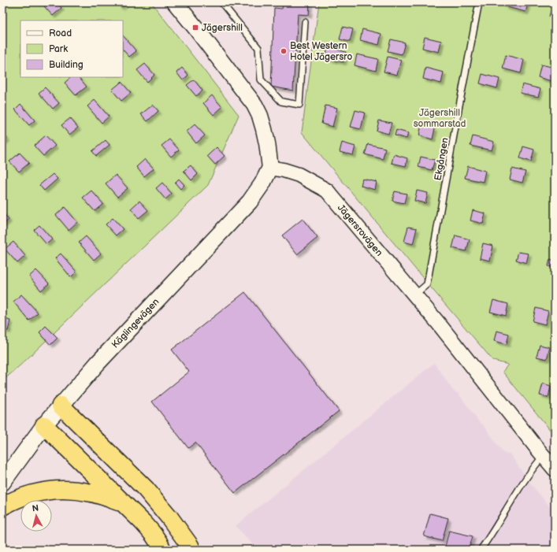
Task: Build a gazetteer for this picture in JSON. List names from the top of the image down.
{
  "streets": {
    "main road": ["Käglingevägen"],
    "street": ["Jägersrovägen"],
    "lane": ["Ekgången"]
  },
  "crossings": [
    ["Ekgången", "Jägersrovägen"],
    ["Jägersrovägen", "Käglingevägen"]
  ],
  "parks": ["Jägershill sommarstad"],
  "places": {
    "transit": ["Jägershill"],
    "other": ["Best Western Hotel Jägersro"]
  },
  "legend": ["Road", "Park", "Building"],
  "north": "top"
}
